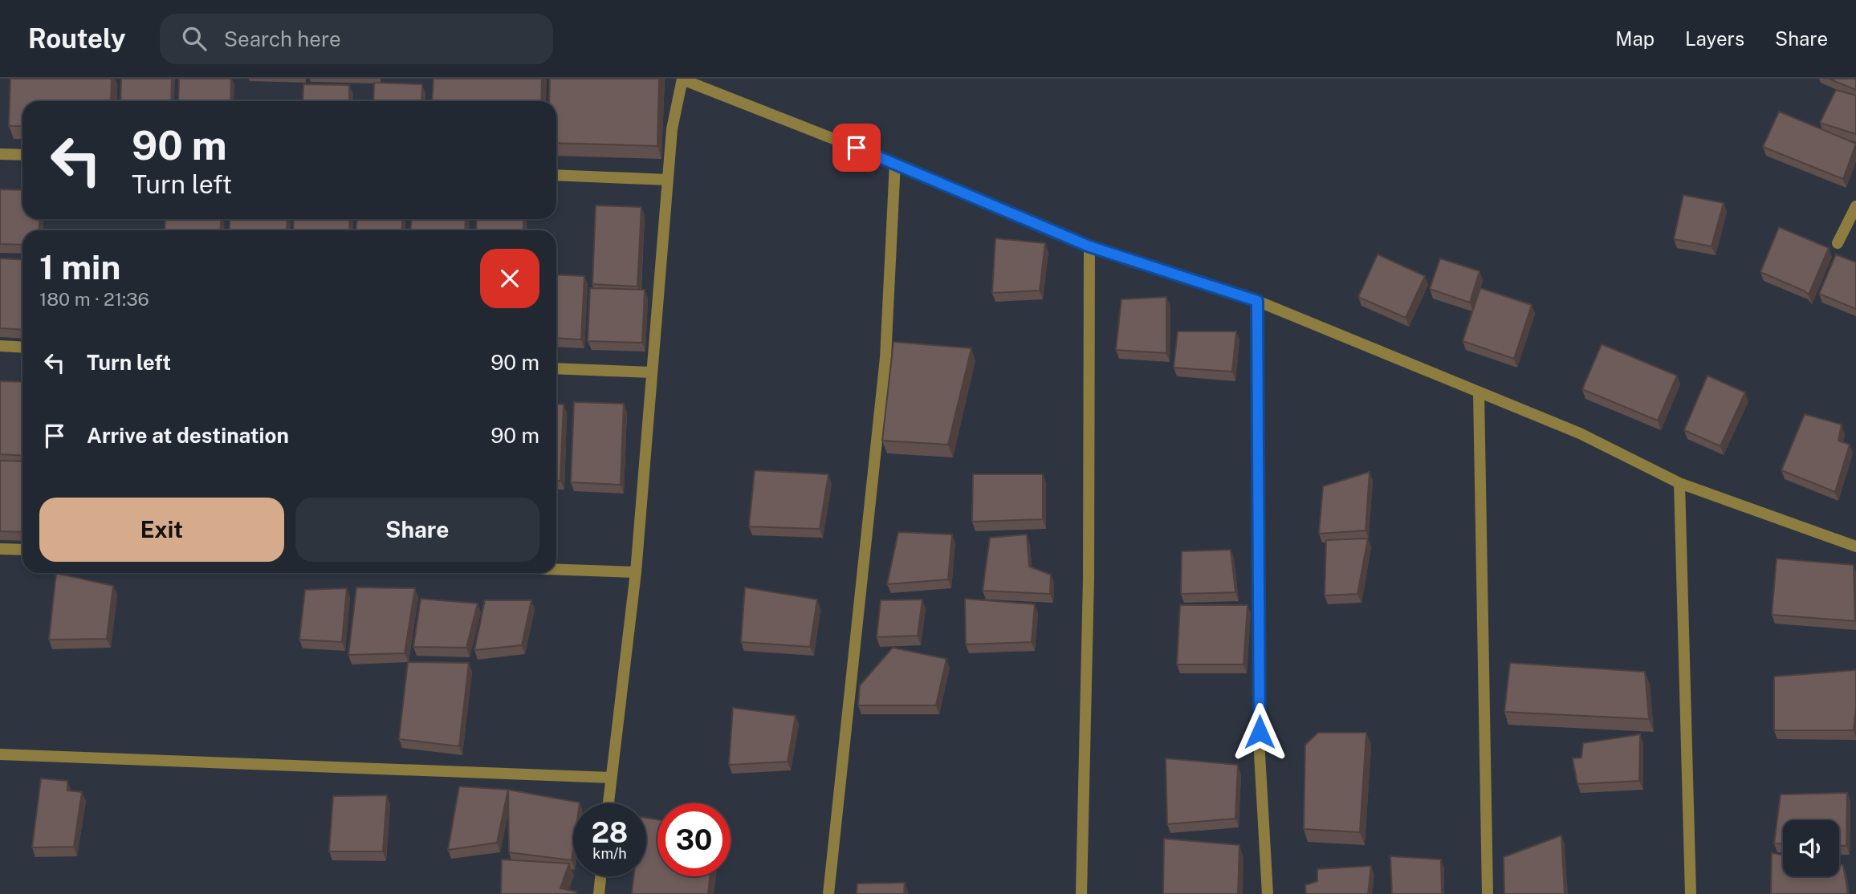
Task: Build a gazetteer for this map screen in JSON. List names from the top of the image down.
{
  "page": {
    "header": "Routely",
    "search": "Search here",
    "nav": ["Map", "Layers", "Share"],
    "turn": ["90 m", "Turn left"],
    "heading": ["1 min", "180 m · 21:36"],
    "list": [
      {
        "name": "Turn left",
        "value": "90 m"
      },
      {
        "name": "Arrive at destination",
        "value": "90 m"
      }
    ],
    "buttons": ["Exit", "Share"],
    "speed": "28 km/h",
    "limit": "30"
  }
}
